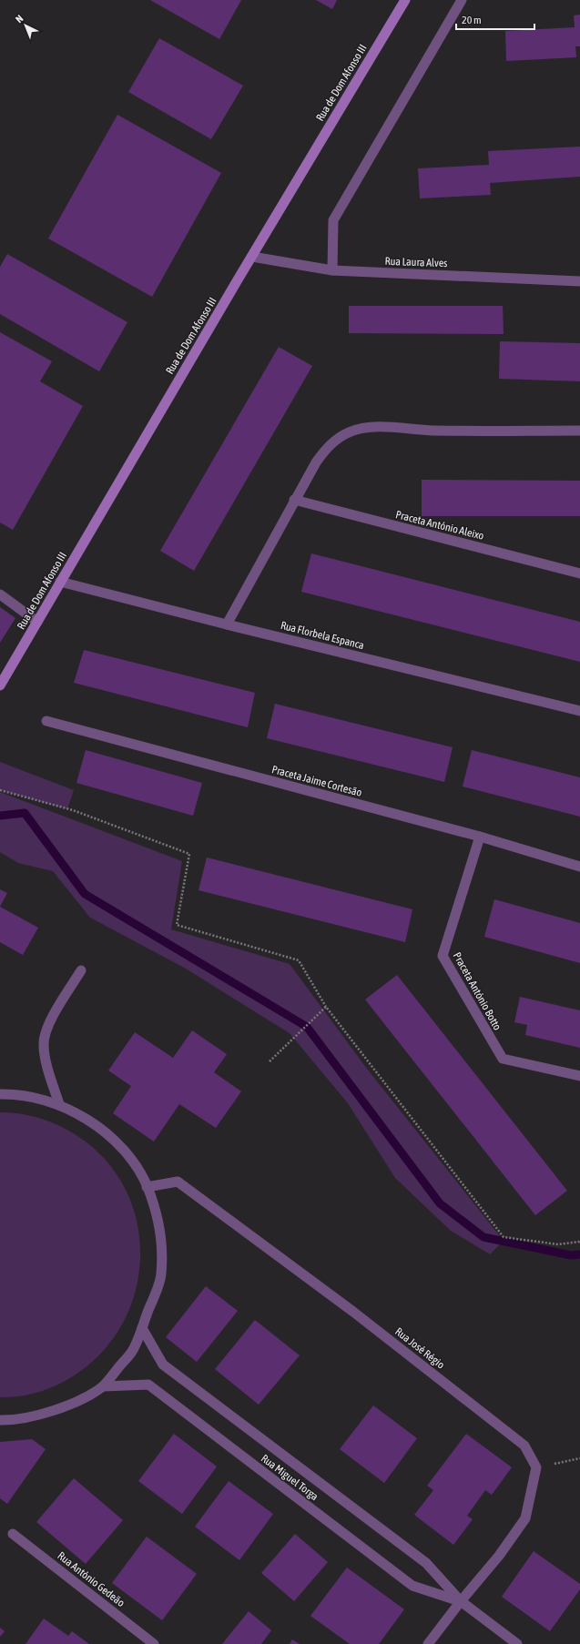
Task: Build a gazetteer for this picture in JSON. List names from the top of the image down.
{
  "streets": {
    "main road": ["Rua de Dom Afonso III"],
    "street": [
      "Rua Laura Alves",
      "Praceta António Aleixo",
      "Rua Florbela Espanca",
      "Praceta Jaime Cortesão",
      "Praceta António Botto",
      "Rua José Régio",
      "Rua Miguel Torga",
      "Rua António Gedeão"
    ]
  },
  "crossings": [
    ["Rua de Dom Afonso III", "Rua Laura Alves"],
    ["Rua de Dom Afonso III", "Rua Florbela Espanca"],
    ["Praceta Jaime Cortesão", "Praceta António Botto"]
  ],
  "scale_bar": "20 m",
  "north": "top left"
}
